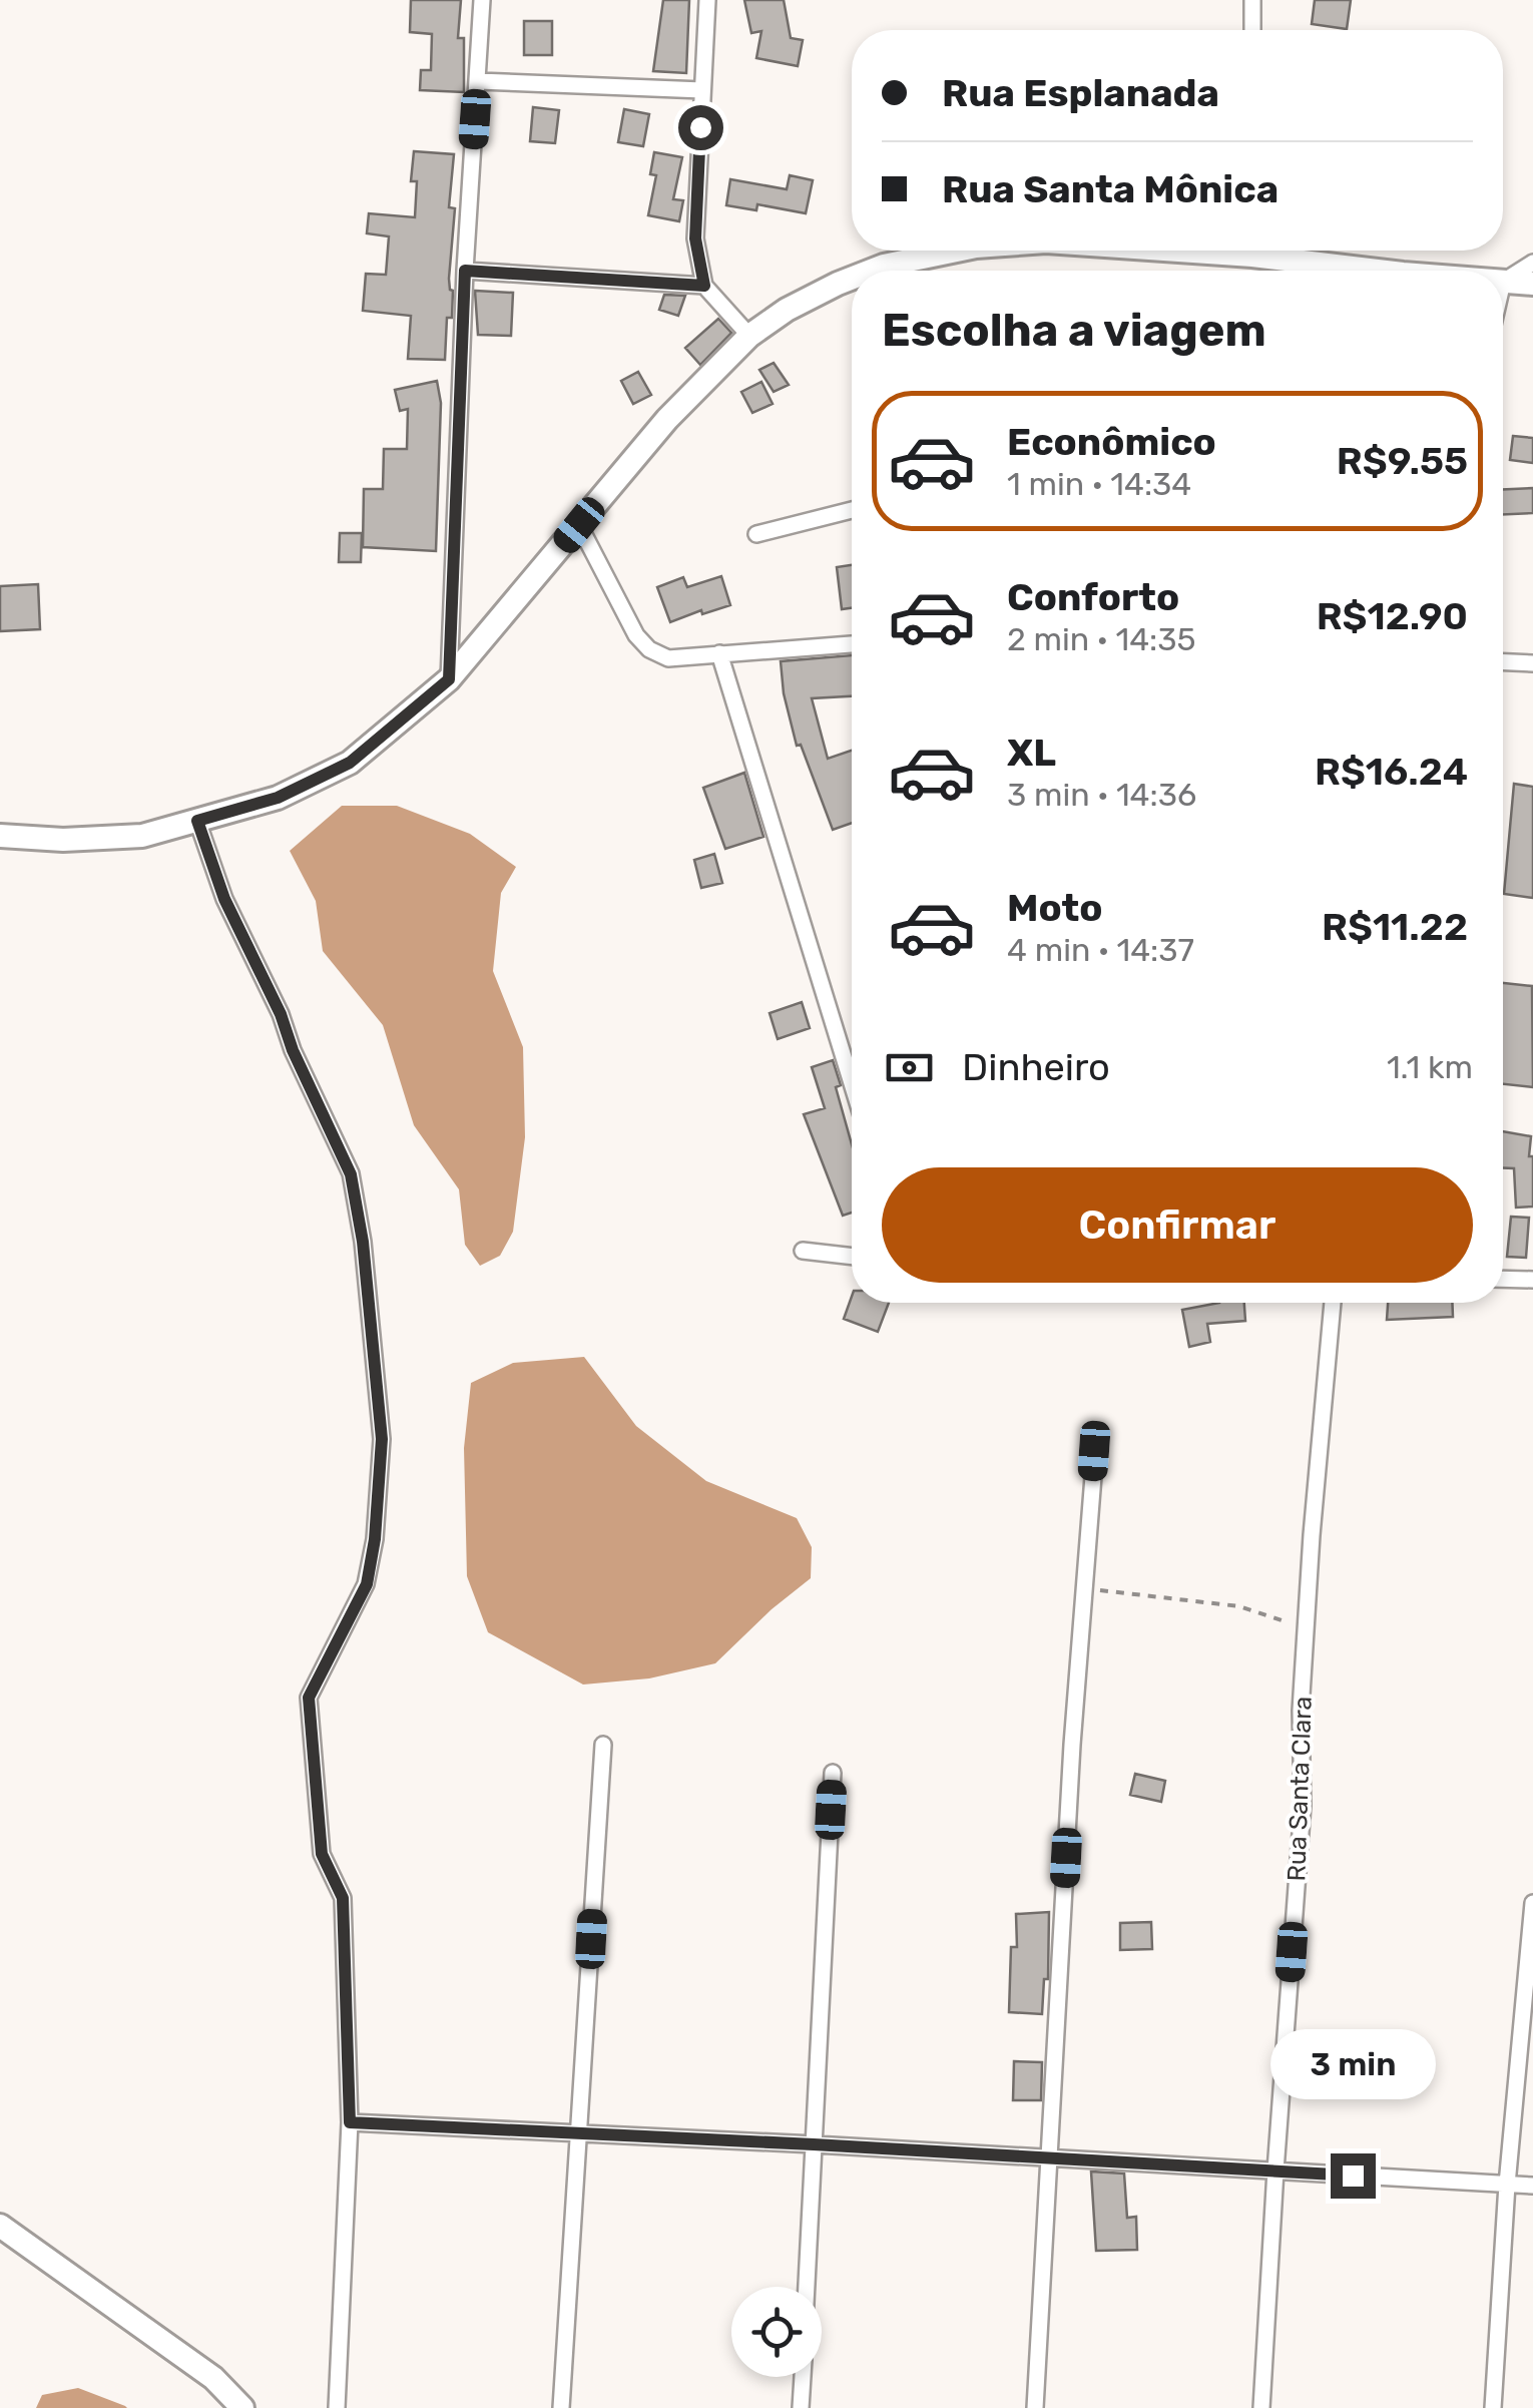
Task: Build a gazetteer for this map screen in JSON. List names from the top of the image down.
{
  "streets": {
    "street": ["Rua Santa Clara"]
  },
  "page": {
    "banner": ["Rua Esplanada", "Rua Santa Mônica"],
    "heading": "Escolha a viagem",
    "list": [
      {
        "name": "Econômico",
        "note": "1 min · 14:34",
        "value": "R$9.55"
      },
      {
        "name": "Conforto",
        "note": "2 min · 14:35",
        "value": "R$12.90"
      },
      {
        "name": "XL",
        "note": "3 min · 14:36",
        "value": "R$16.24"
      },
      {
        "name": "Moto",
        "note": "4 min · 14:37",
        "value": "R$11.22"
      }
    ],
    "pay": ["Dinheiro", "1.1 km"],
    "buttons": "Confirmar",
    "bubble": "3 min"
  }
}
